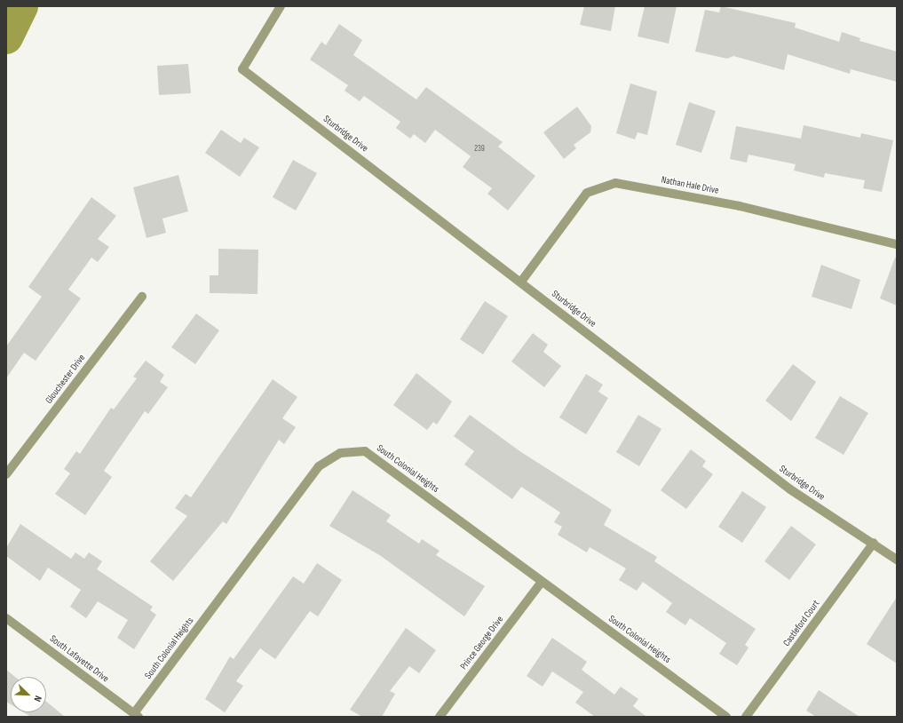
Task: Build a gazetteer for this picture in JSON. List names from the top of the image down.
{
  "streets": {
    "street": [
      "Sturbridge Drive",
      "Nathan Hale Drive",
      "Glouchester Drive",
      "South Colonial Heights",
      "Castleford Court",
      "Prince George Drive",
      "South Lafayette Drive"
    ]
  },
  "crossings": [
    ["Sturbridge Drive", "Nathan Hale Drive"],
    ["Sturbridge Drive", "Castleford Court"],
    ["South Colonial Heights", "Prince George Drive"],
    ["South Colonial Heights", "South Lafayette Drive"]
  ],
  "house_numbers": ["239"],
  "north": "bottom right"
}
